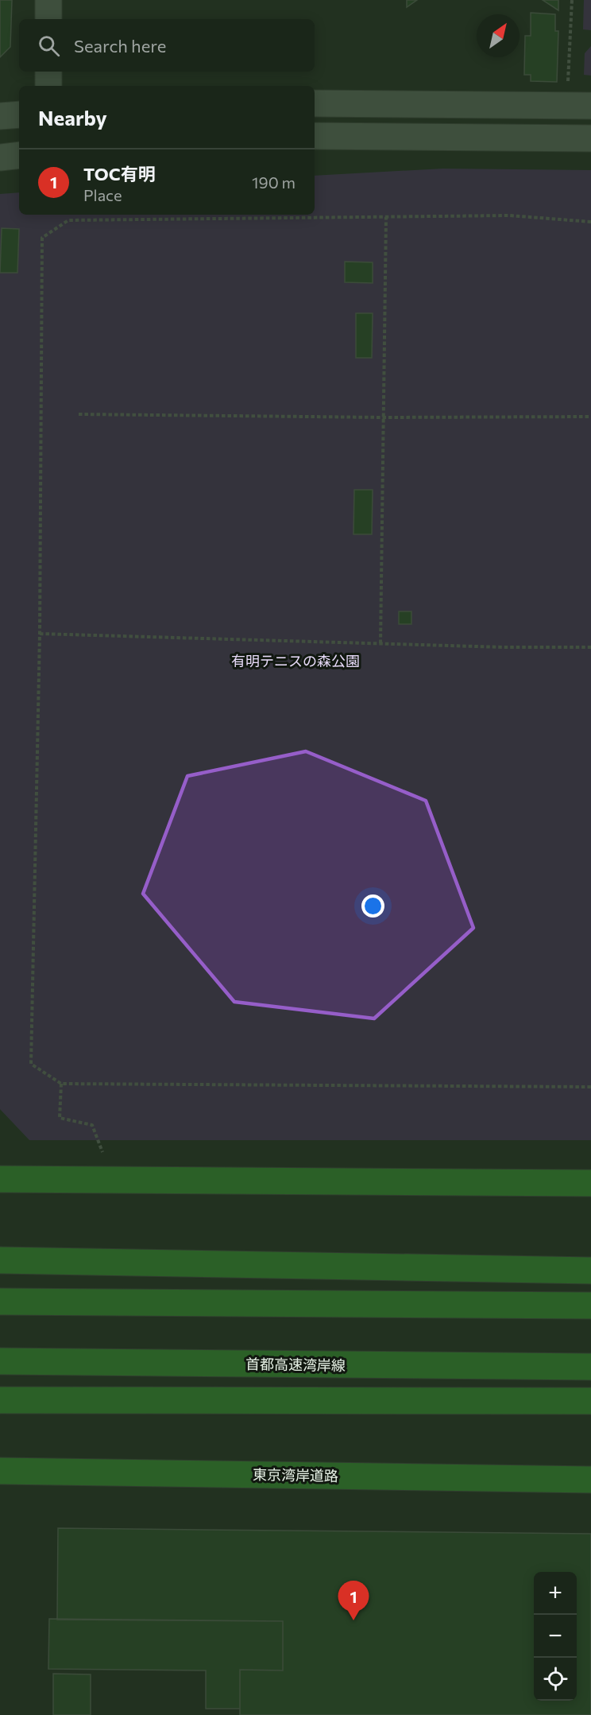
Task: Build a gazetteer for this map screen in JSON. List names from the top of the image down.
{
  "streets": {
    "highway": ["首都高速湾岸線", "東京湾岸道路"]
  },
  "parks": ["有明テニスの森公園"],
  "north": "top right",
  "page": {
    "search": "Search here",
    "heading": "Nearby",
    "list": [
      {
        "mark": "1",
        "name": "TOC有明",
        "note": "Place",
        "value": "190 m"
      }
    ],
    "map_buttons": ["+", "−"],
    "pins": "1"
  }
}
